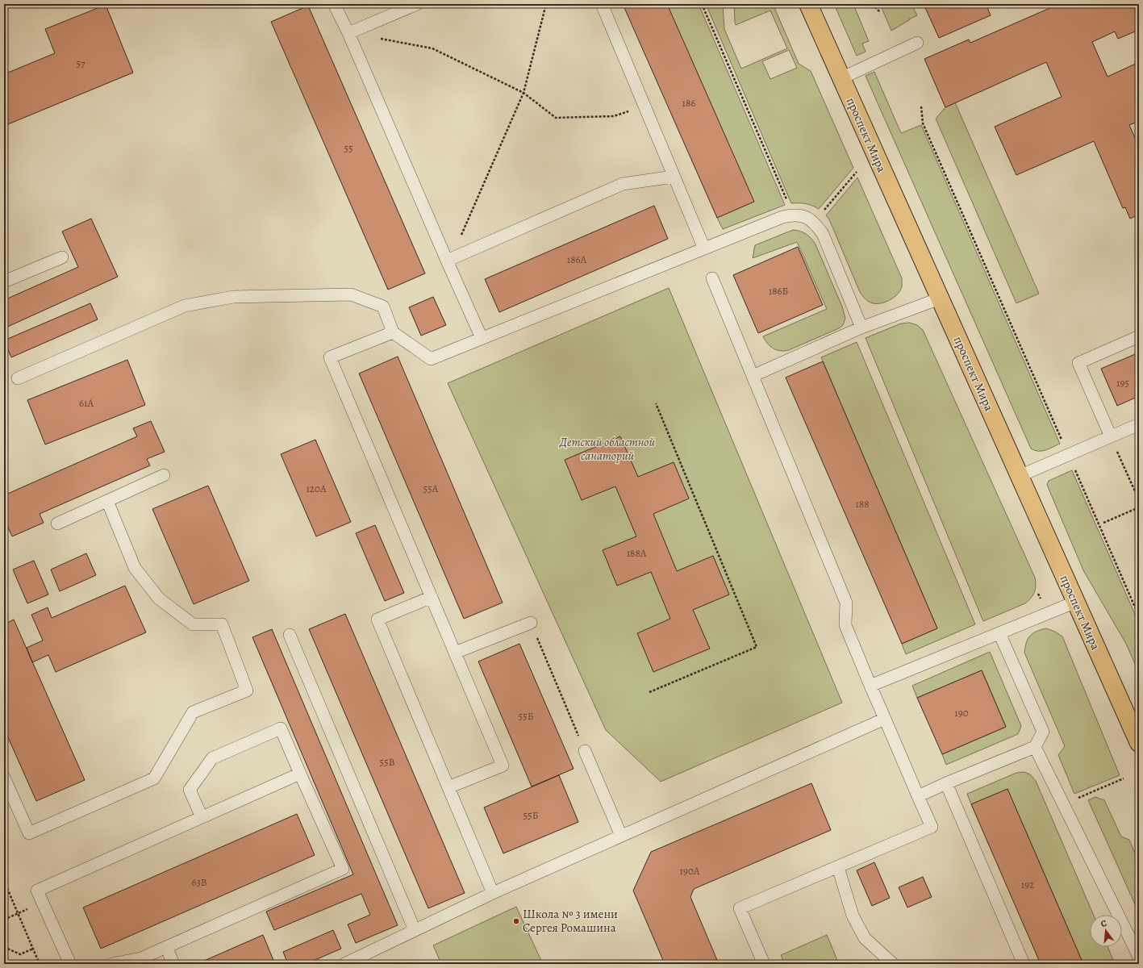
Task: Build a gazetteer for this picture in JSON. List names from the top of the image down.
{
  "streets": {
    "main road": ["проспект Мира"]
  },
  "parks": ["Детский областной санаторий"],
  "places": ["Школа № 3 имени Сергея Ромашина"],
  "house_numbers": [
    "57",
    "186",
    "55",
    "186А",
    "186Б",
    "195",
    "61А",
    "120А",
    "55А",
    "188",
    "188А",
    "190",
    "55Б",
    "55В",
    "55Б",
    "190А",
    "63В",
    "192"
  ],
  "north": "top"
}
